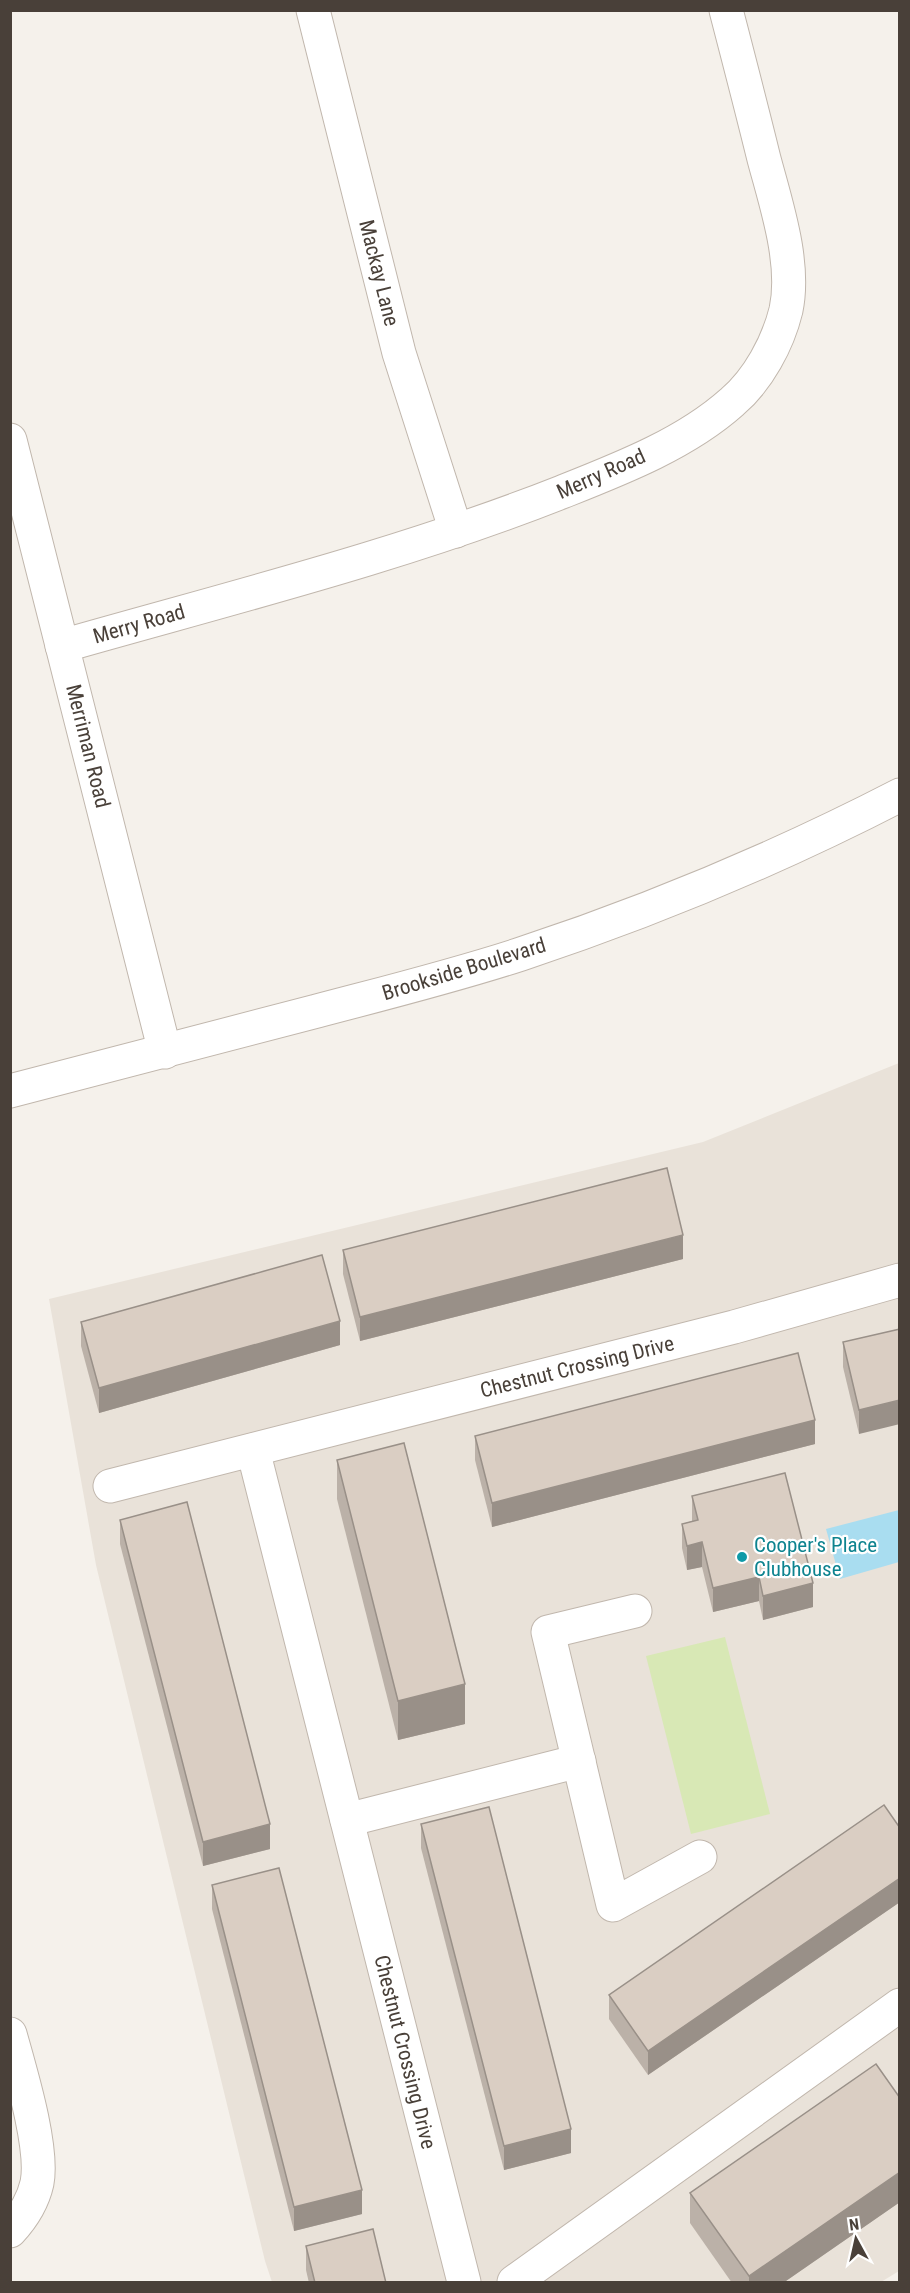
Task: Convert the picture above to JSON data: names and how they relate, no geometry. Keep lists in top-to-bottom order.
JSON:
{
  "streets": {
    "street": [
      "Mackay Lane",
      "Merry Road",
      "Merriman Road",
      "Brookside Boulevard",
      "Chestnut Crossing Drive"
    ]
  },
  "crossings": [
    ["Mackay Lane", "Merry Road"],
    ["Merry Road", "Merriman Road"],
    ["Merriman Road", "Brookside Boulevard"]
  ],
  "places": ["Cooper's Place Clubhouse"],
  "north": "top"
}
